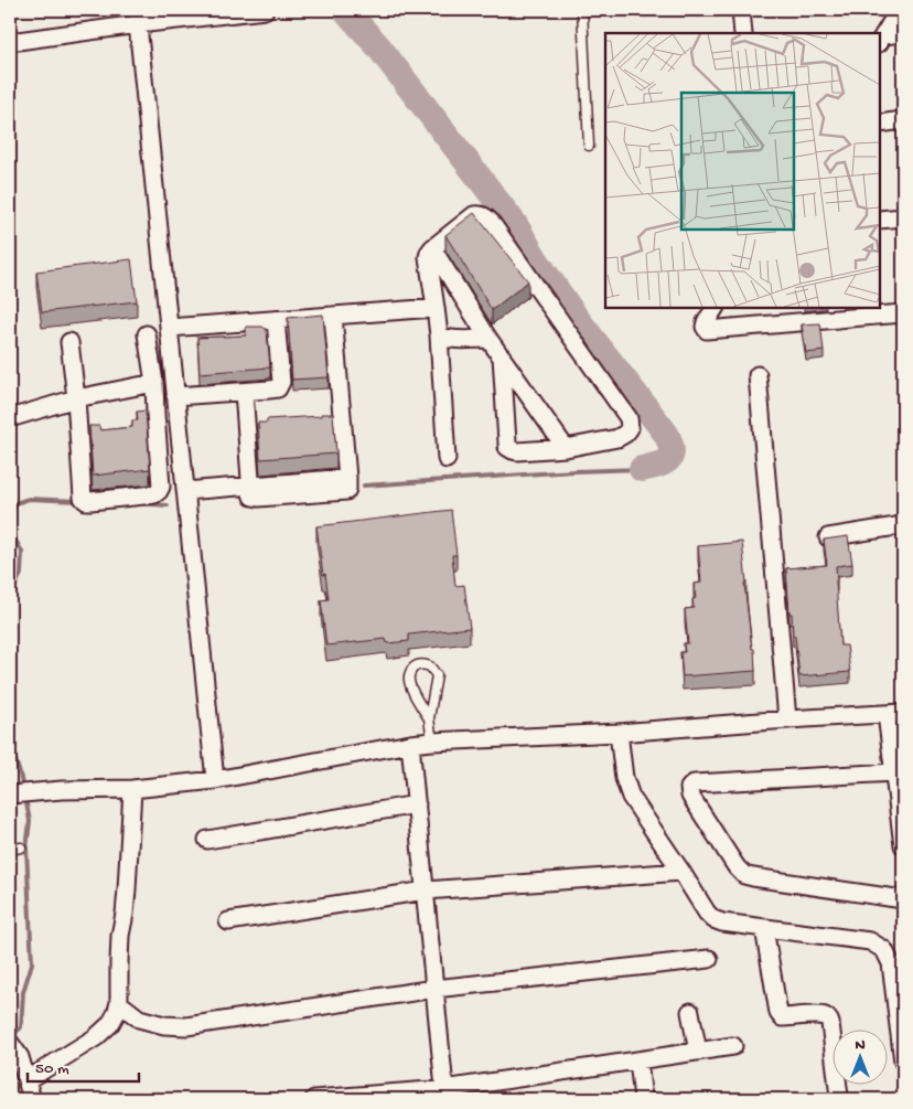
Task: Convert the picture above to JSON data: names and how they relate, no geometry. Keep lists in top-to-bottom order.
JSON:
{
  "scale_bar": "50 m",
  "north": "top"
}
